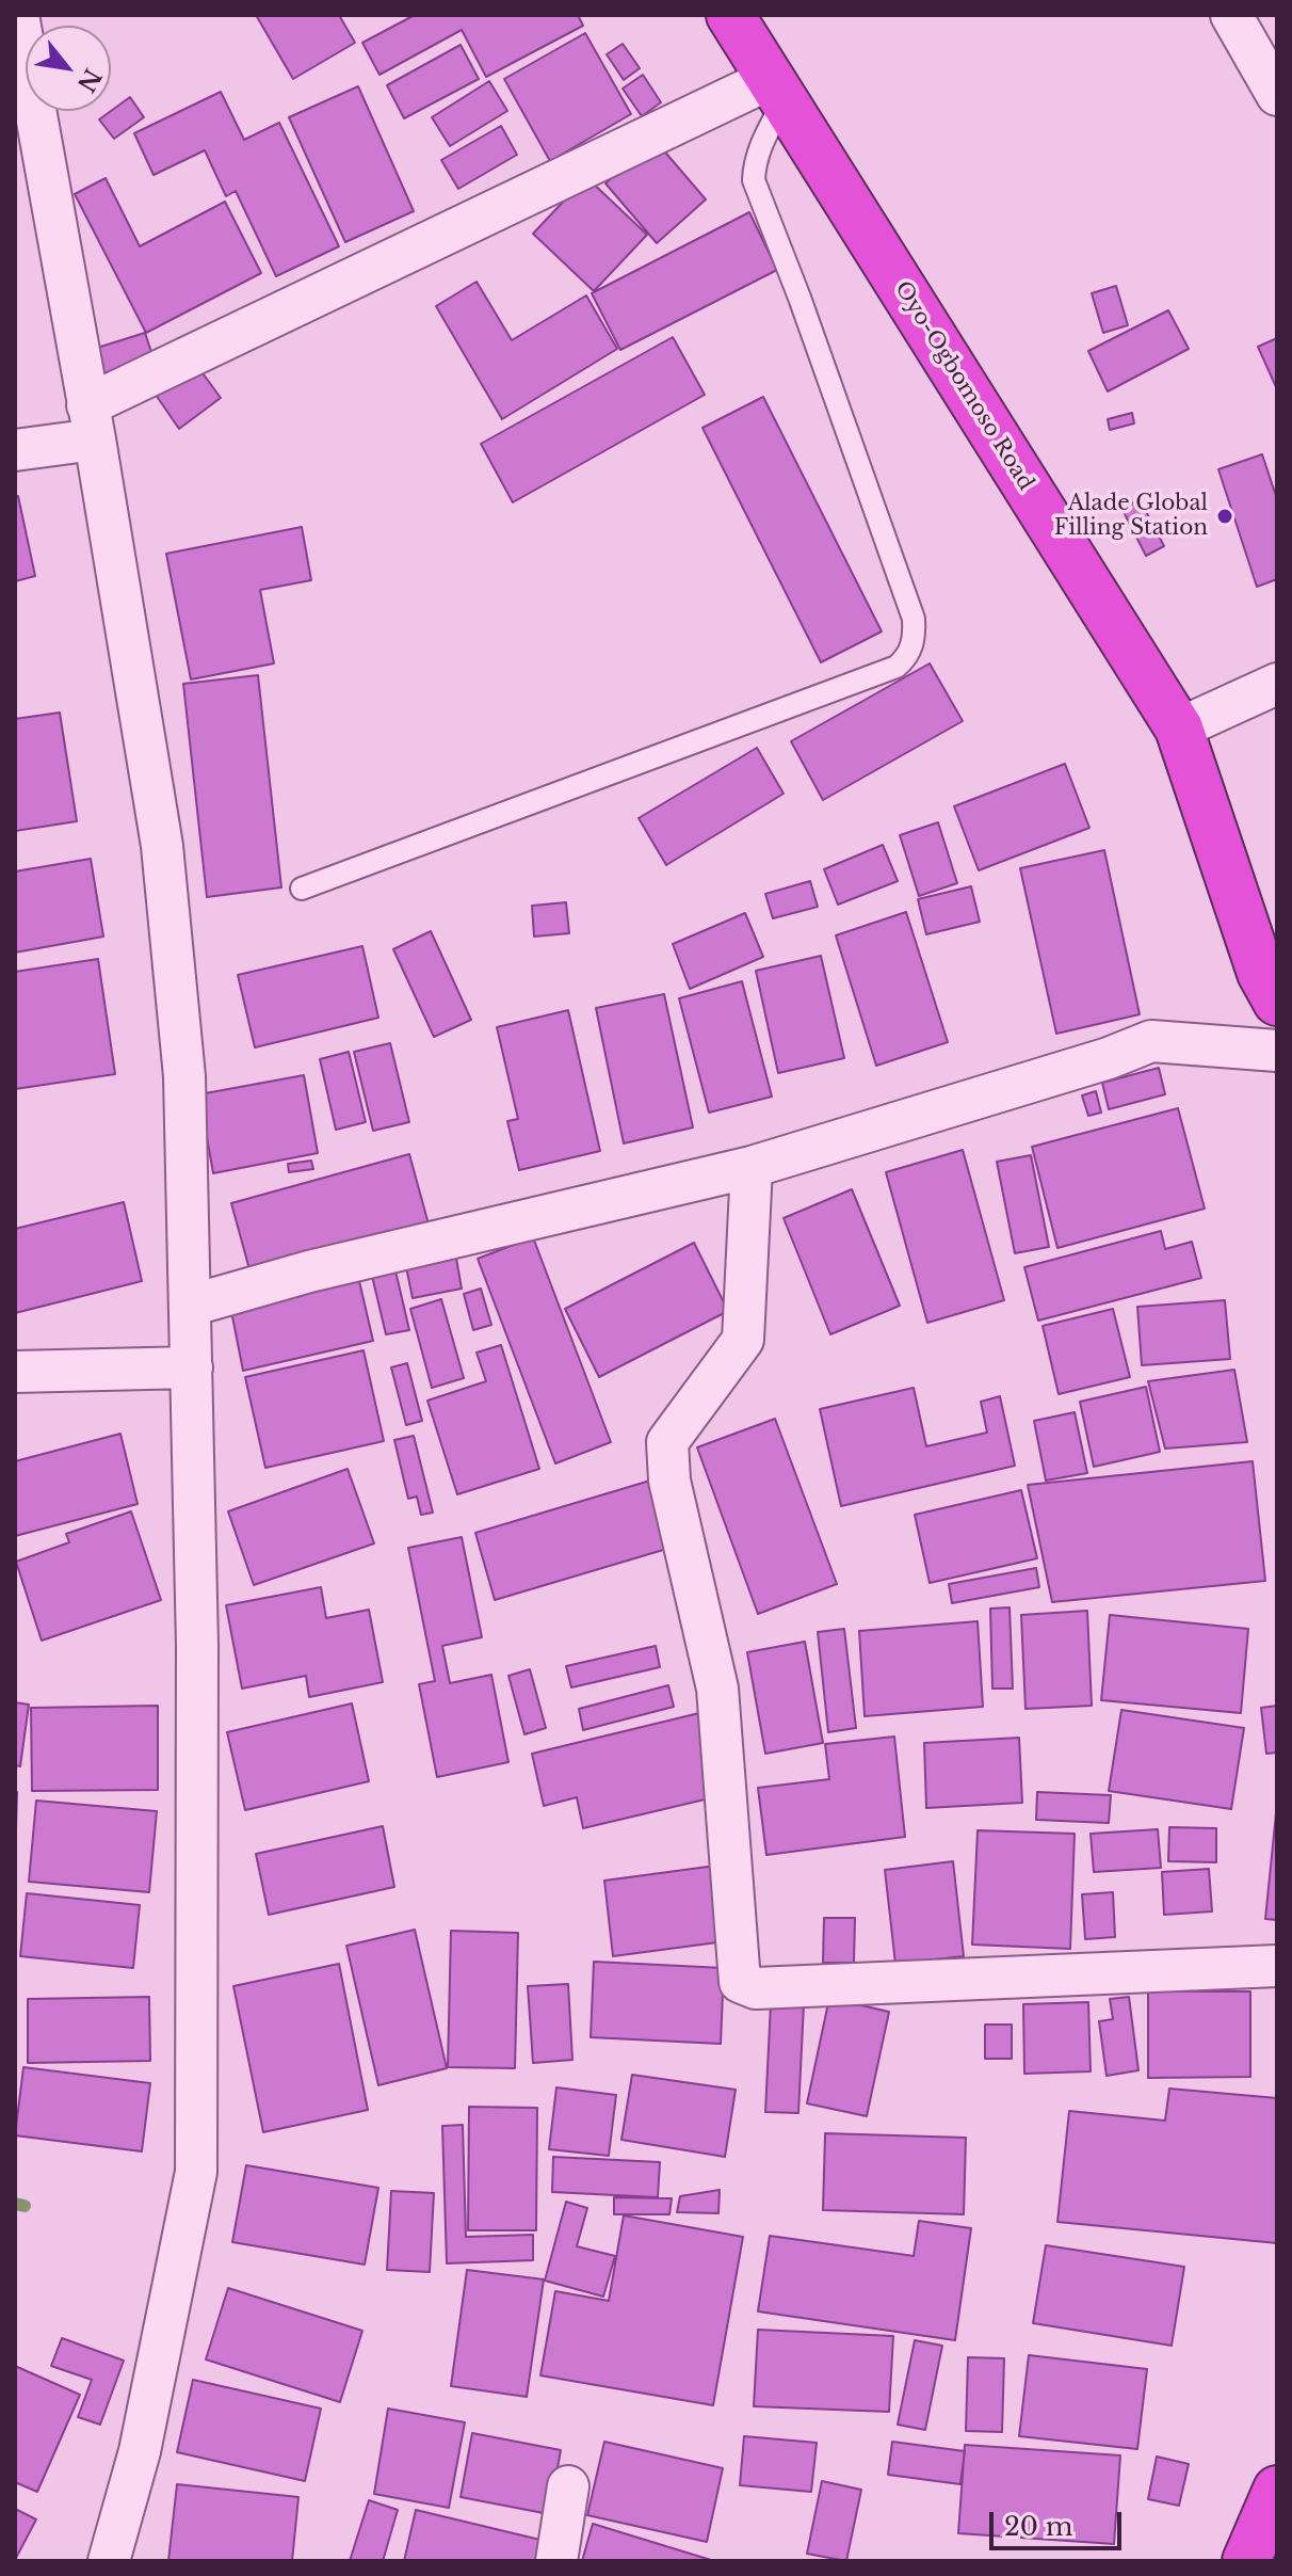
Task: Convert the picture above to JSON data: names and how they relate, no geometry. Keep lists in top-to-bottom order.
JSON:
{
  "streets": {
    "highway": ["Oyo-Ogbomoso Road"]
  },
  "places": ["Alade Global Filling Station"],
  "scale_bar": "20 m",
  "north": "bottom right"
}
